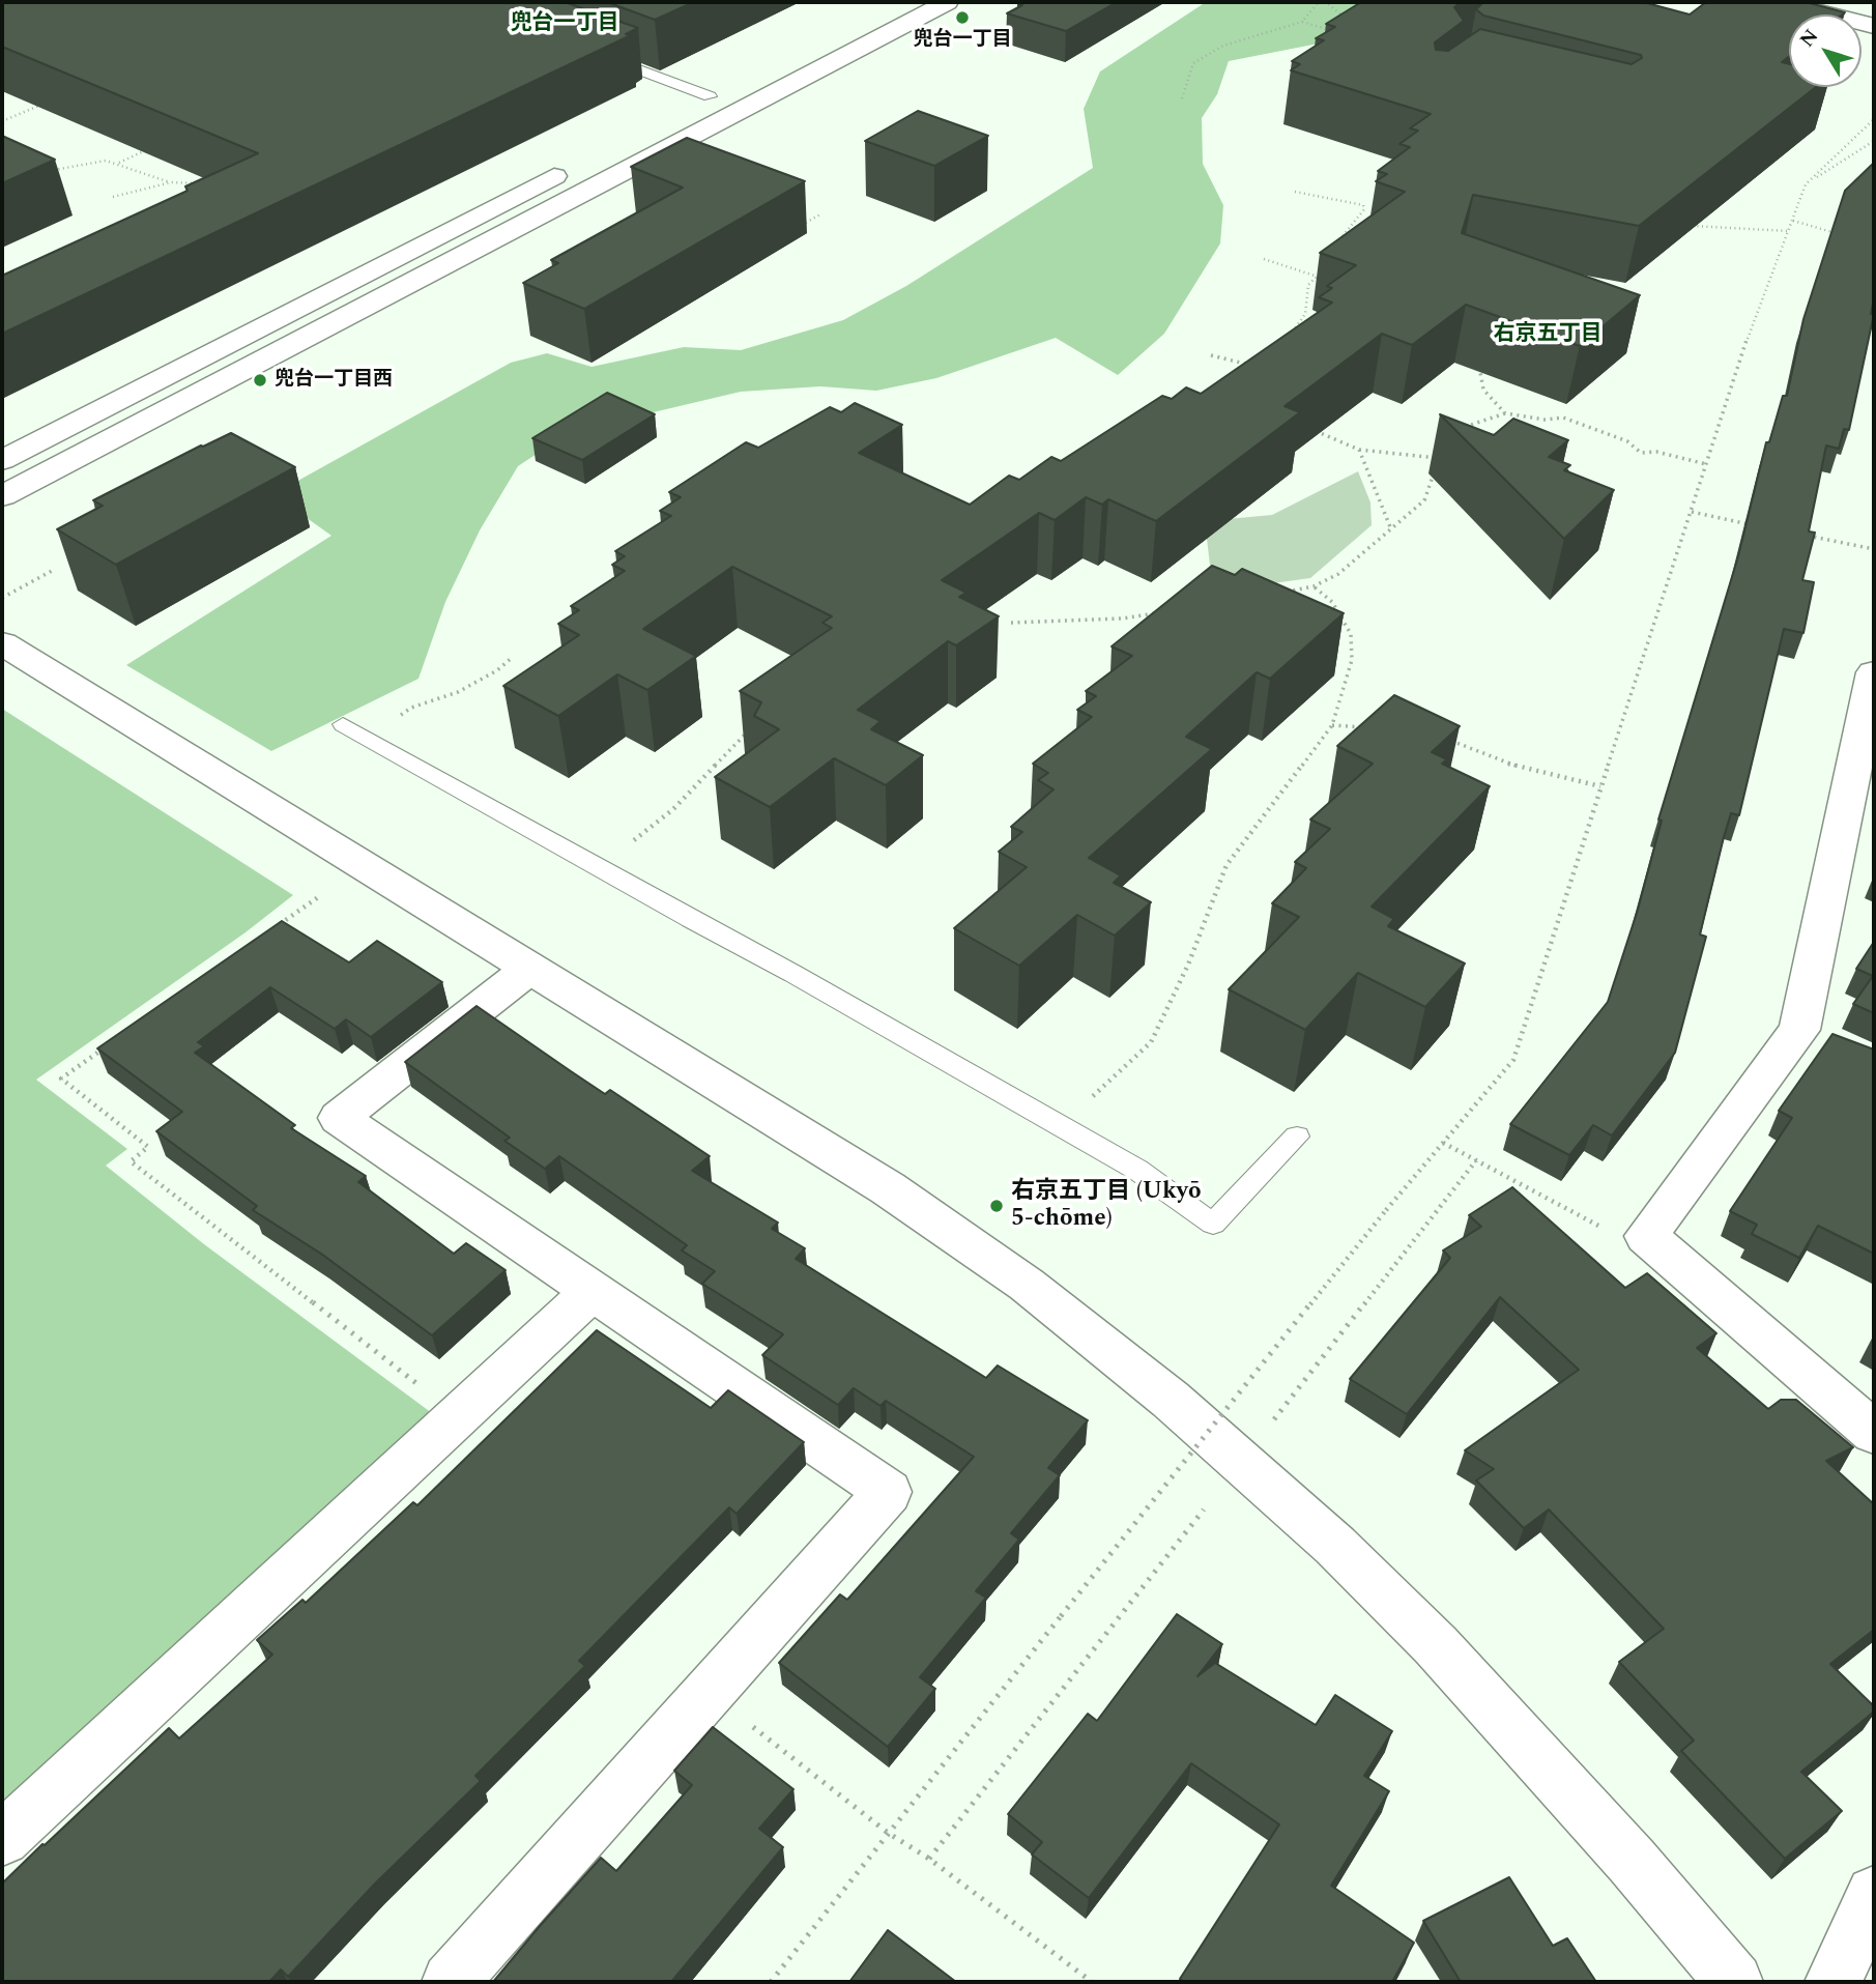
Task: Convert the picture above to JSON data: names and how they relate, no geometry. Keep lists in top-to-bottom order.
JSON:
{
  "districts": ["兜台一丁目", "右京五丁目"],
  "places": ["兜台一丁目", "兜台一丁目西", "右京五丁目 (Ukyō 5-chōme)"],
  "north": "top left"
}
